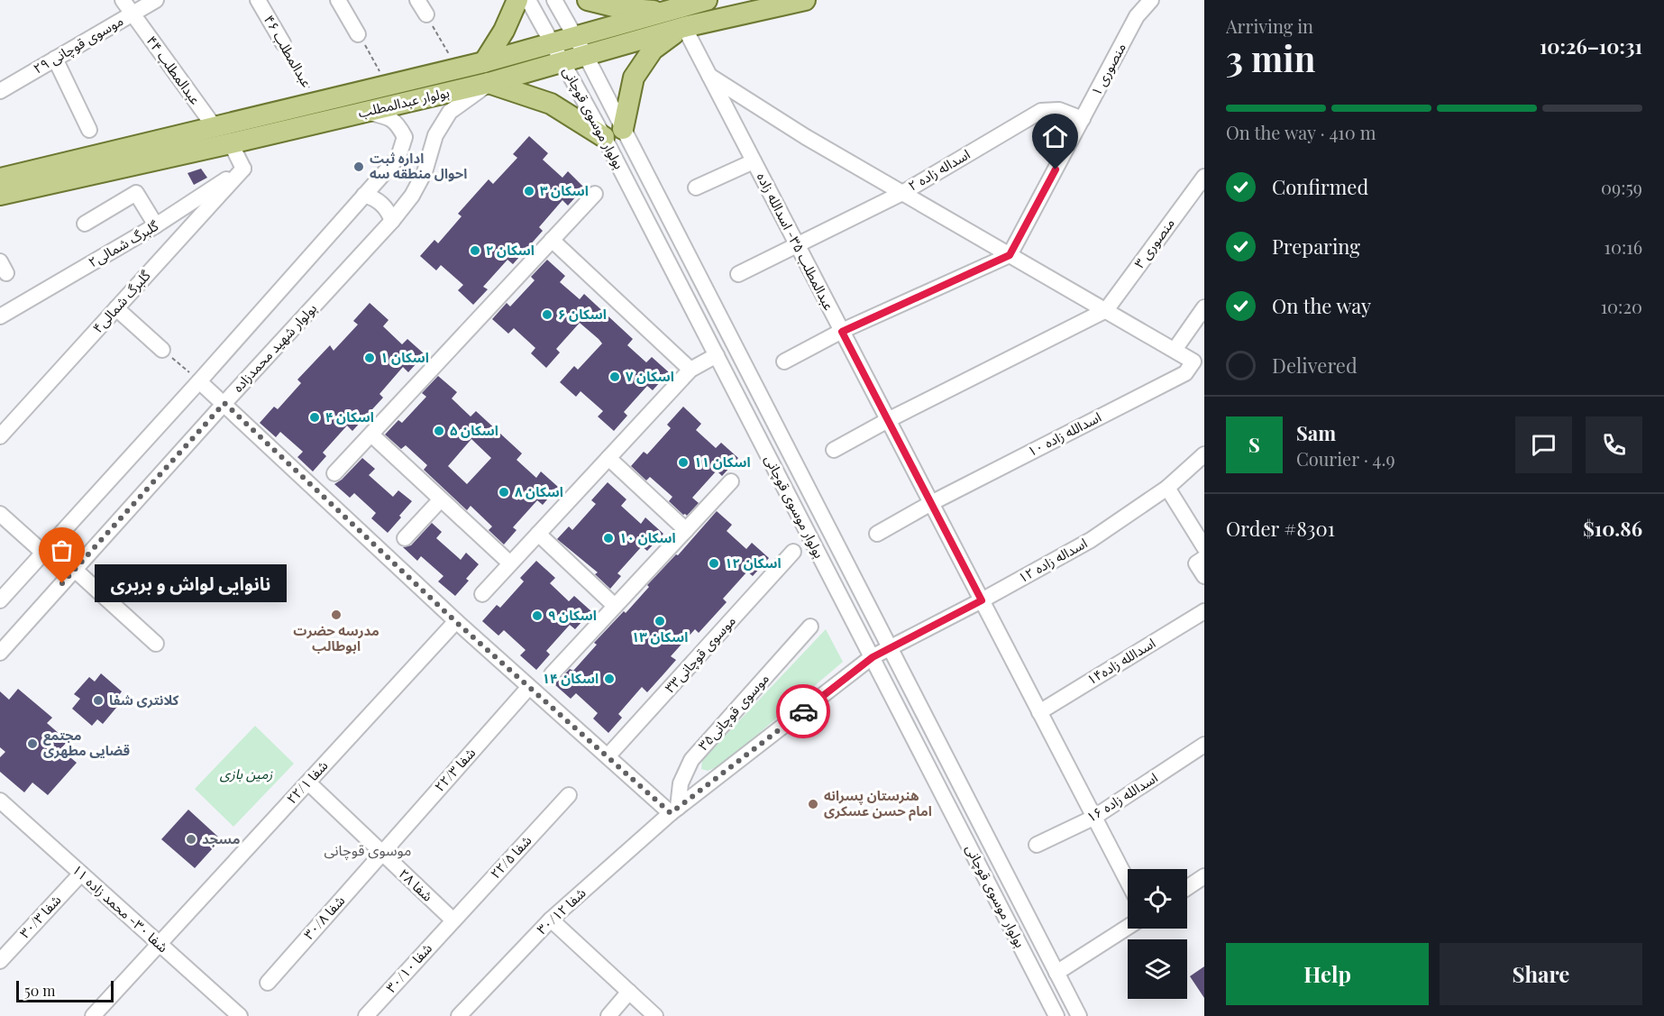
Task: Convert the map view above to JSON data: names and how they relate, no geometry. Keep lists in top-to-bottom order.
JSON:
{
  "streets": {
    "main road": ["بولوار عبدالمطلب"],
    "street": [
      "موسوی قوچانی ۲۹",
      "عبدالمطلب ۴۶",
      "منصوری ۱",
      "عبدالمطلب ۴۴",
      "بولوار موسوی قوچانی",
      "اسداله زاده ۲",
      "عبدالمطلب ۳۵- اسدالله زاده",
      "منصوری ۳",
      "گلبرگ شمالی۲",
      "گلبرگ شمالی۴",
      "بولوار شهید محمدزاده",
      "اسدالله زاده ۱۰",
      "اسداله زاده ۱۲",
      "موسوی قوچانی۳۳",
      "اسدالله زاده۱۴",
      "موسوی قوچانی۳۵",
      "شفا ۲۲/۳",
      "۲۲/۱ شفا",
      "اسدالله زاده ۱۶",
      "شفا ۲۲/۵",
      "شفا ۲۸",
      "شفا ۳۰- محمد زاده ۱۱",
      "شفا ۳۰/۱۲",
      "۳۰/۳ شفا",
      "شفا ۳۰/۸",
      "شفا ۳۰/۱۰"
    ]
  },
  "crossings": [
    ["موسوی قوچانی ۲۹", "عبدالمطلب ۴۴"],
    ["عبدالمطلب ۴۶", "بولوار عبدالمطلب"],
    ["منصوری ۱", "اسداله زاده ۲"],
    ["عبدالمطلب ۴۴", "بولوار عبدالمطلب"],
    ["بولوار عبدالمطلب", "بولوار موسوی قوچانی"],
    ["بولوار عبدالمطلب", "عبدالمطلب ۳۵- اسدالله زاده"],
    ["بولوار عبدالمطلب", "بولوار شهید محمدزاده"],
    ["بولوار موسوی قوچانی", "اسداله زاده ۱۲"],
    ["اسداله زاده ۲", "عبدالمطلب ۳۵- اسدالله زاده"],
    ["عبدالمطلب ۳۵- اسدالله زاده", "اسدالله زاده ۱۰"],
    ["عبدالمطلب ۳۵- اسدالله زاده", "اسداله زاده ۱۲"],
    ["عبدالمطلب ۳۵- اسدالله زاده", "اسدالله زاده۱۴"],
    ["عبدالمطلب ۳۵- اسدالله زاده", "اسدالله زاده ۱۶"],
    ["گلبرگ شمالی۲", "گلبرگ شمالی۴"],
    ["موسوی قوچانی۳۵", "شفا ۳۰/۱۲"],
    ["شفا ۲۲/۳", "شفا ۲۸"],
    ["شفا ۲۲/۳", "شفا ۳۰/۸"],
    ["۲۲/۱ شفا", "شفا ۲۸"],
    ["۲۲/۱ شفا", "شفا ۳۰- محمد زاده ۱۱"],
    ["شفا ۲۲/۵", "شفا ۲۸"],
    ["شفا ۲۲/۵", "شفا ۳۰/۱۰"],
    ["شفا ۲۸", "شفا ۳۰/۸"],
    ["شفا ۲۸", "شفا ۳۰/۱۰"],
    ["شفا ۳۰- محمد زاده ۱۱", "۳۰/۳ شفا"]
  ],
  "districts": ["موسوی قوچانی"],
  "parks": ["زمین بازی"],
  "places": [
    "اداره ثبت احوال منطقه سه",
    "اسکان ۳",
    "اسکان ۲",
    "اسکان ۶",
    "اسکان ۱",
    "اسکان ۷",
    "اسکان ۴",
    "اسکان ۵",
    "اسکان ۱۱",
    "اسکان ۸",
    "اسکان ۱۰",
    "اسکان ۱۲",
    "نانوایی لواش و بربری",
    "مدرسه حضرت ابوطالب",
    "اسکان ۹",
    "اسکان ۱۳",
    "اسکان ۱۴",
    "کلانتری شفا",
    "مجتمع قضایی مطهری",
    "هنرستان پسرانه امام حسن عسکری",
    "مسجد"
  ],
  "scale_bar": "50 m",
  "page": {
    "heading": ["3 min", "Arriving in", "10:26–10:31"],
    "panel": [
      "Sam",
      "Courier · 4.9",
      "Order #8301",
      "$10.86"
    ],
    "bar": "On the way · 410 m",
    "list": [
      ["Confirmed", "09:59"],
      ["Preparing", "10:16"],
      ["On the way", "10:20"],
      "Delivered"
    ],
    "round": "S",
    "bubble": "نانوایی لواش و بربری",
    "buttons": ["Help", "Share"],
    "scale": "50 m"
  }
}
